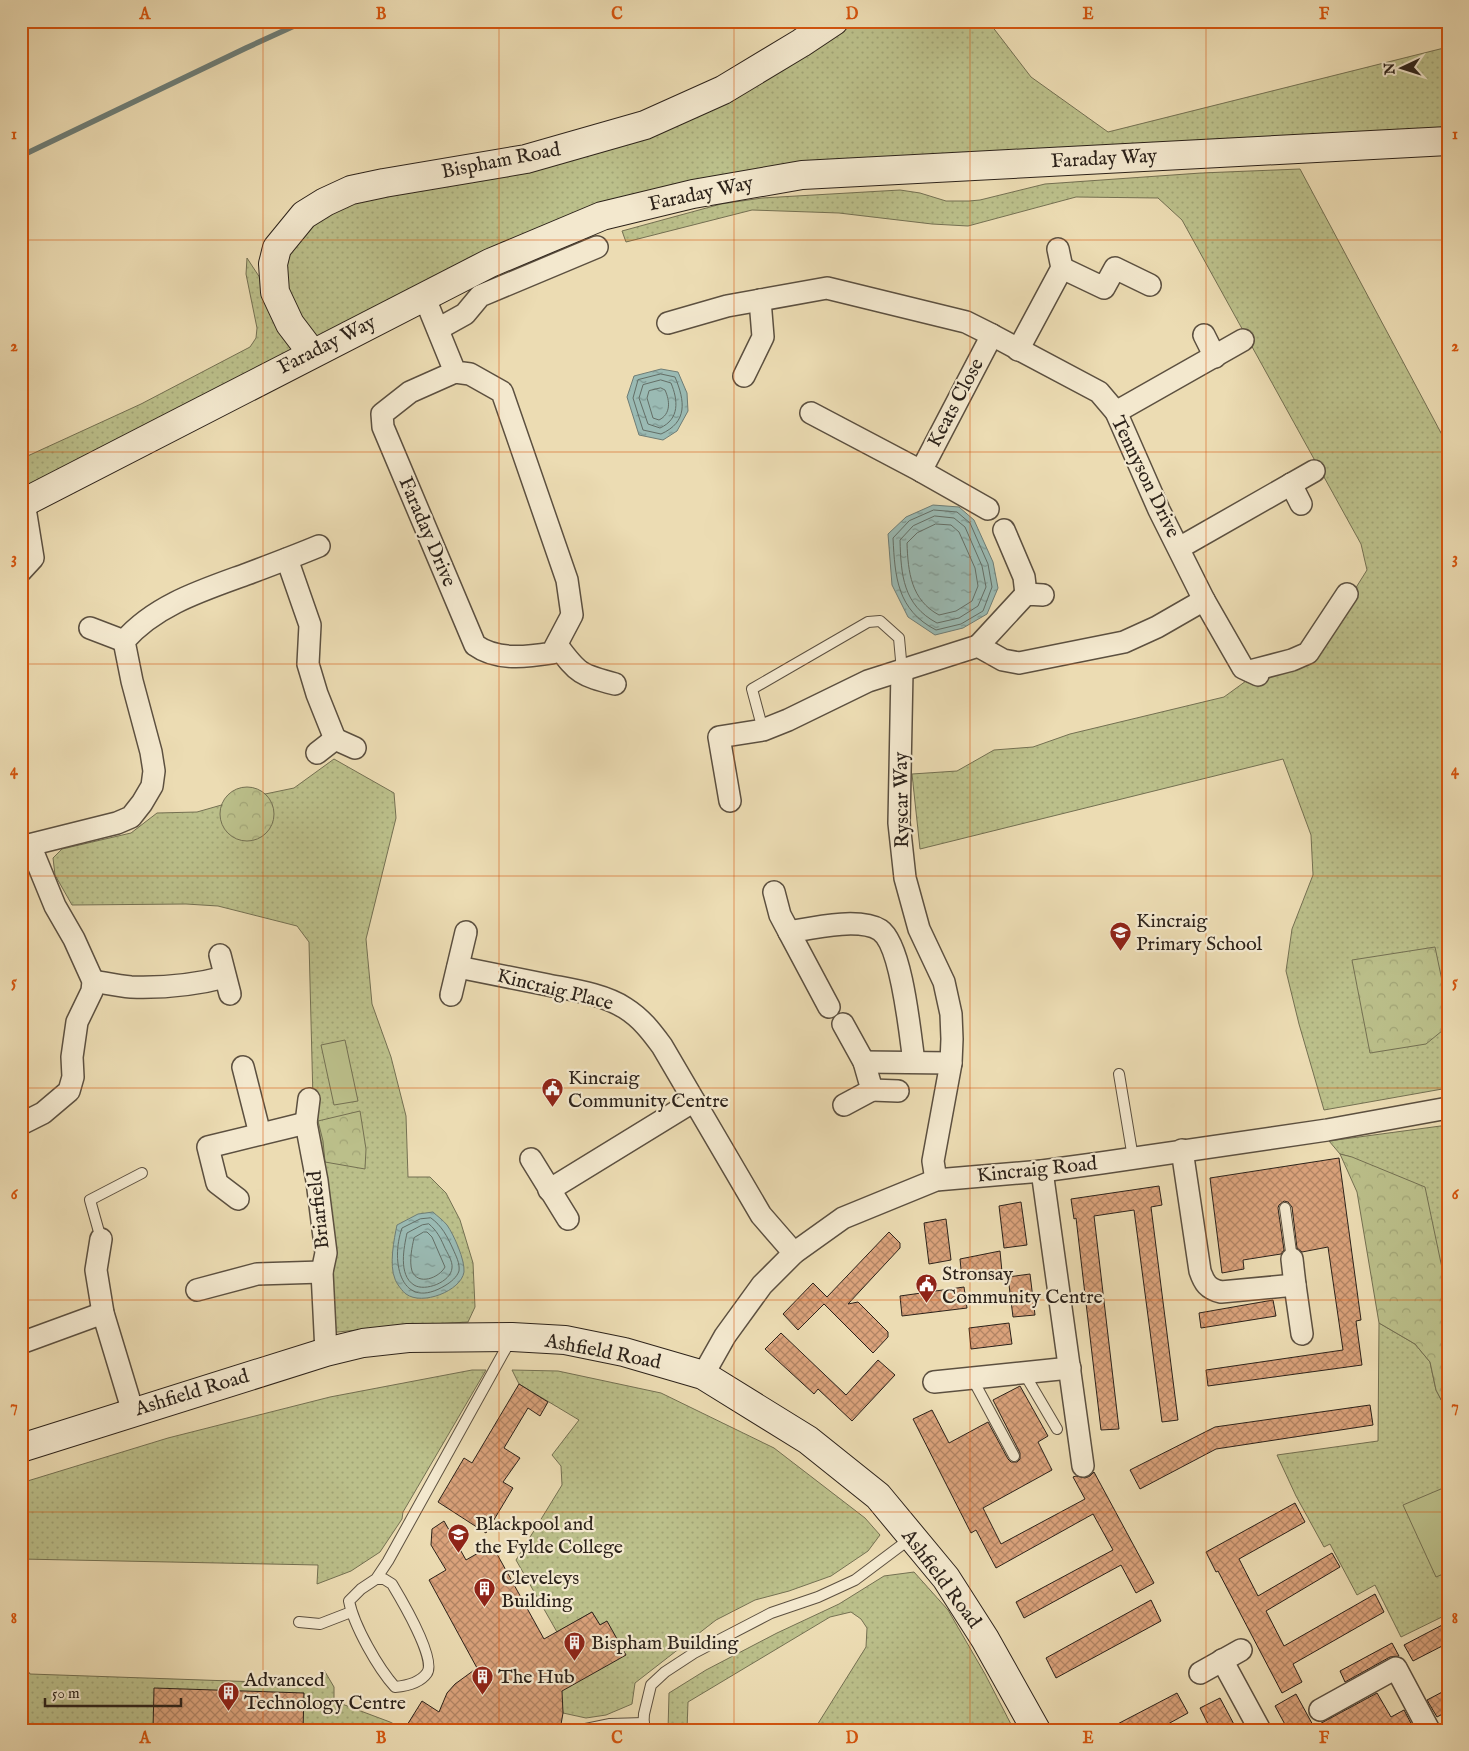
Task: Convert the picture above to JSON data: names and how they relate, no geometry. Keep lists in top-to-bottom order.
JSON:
{
  "streets": {
    "street": [
      "Faraday Way",
      "Bispham Road",
      "Keats Close",
      "Tennyson Drive",
      "Faraday Drive",
      "Ryscar Way",
      "Kincraig Place",
      "Kincraig Road",
      "Briarfield",
      "Ashfield Road"
    ]
  },
  "crossings": [
    ["Faraday Way", "Bispham Road"],
    ["Keats Close", "Tennyson Drive"],
    ["Ryscar Way", "Kincraig Road"],
    ["Kincraig Place", "Kincraig Road"],
    ["Kincraig Road", "Ashfield Road"],
    ["Briarfield", "Ashfield Road"]
  ],
  "places": {
    "school or university": ["Kincraig Primary School", "Blackpool and the Fylde College"],
    "public building": ["Kincraig Community Centre", "Stronsay Community Centre"],
    "building": [
      "Cleveleys Building",
      "Bispham Building",
      "The Hub",
      "Advanced Technology Centre"
    ]
  },
  "scale_bar": "50 m",
  "north": "left",
  "grid": {
    "columns": [
      "A",
      "B",
      "C",
      "D",
      "E",
      "F"
    ],
    "rows": [
      "1",
      "2",
      "3",
      "4",
      "5",
      "6",
      "7",
      "8"
    ]
  }
}
